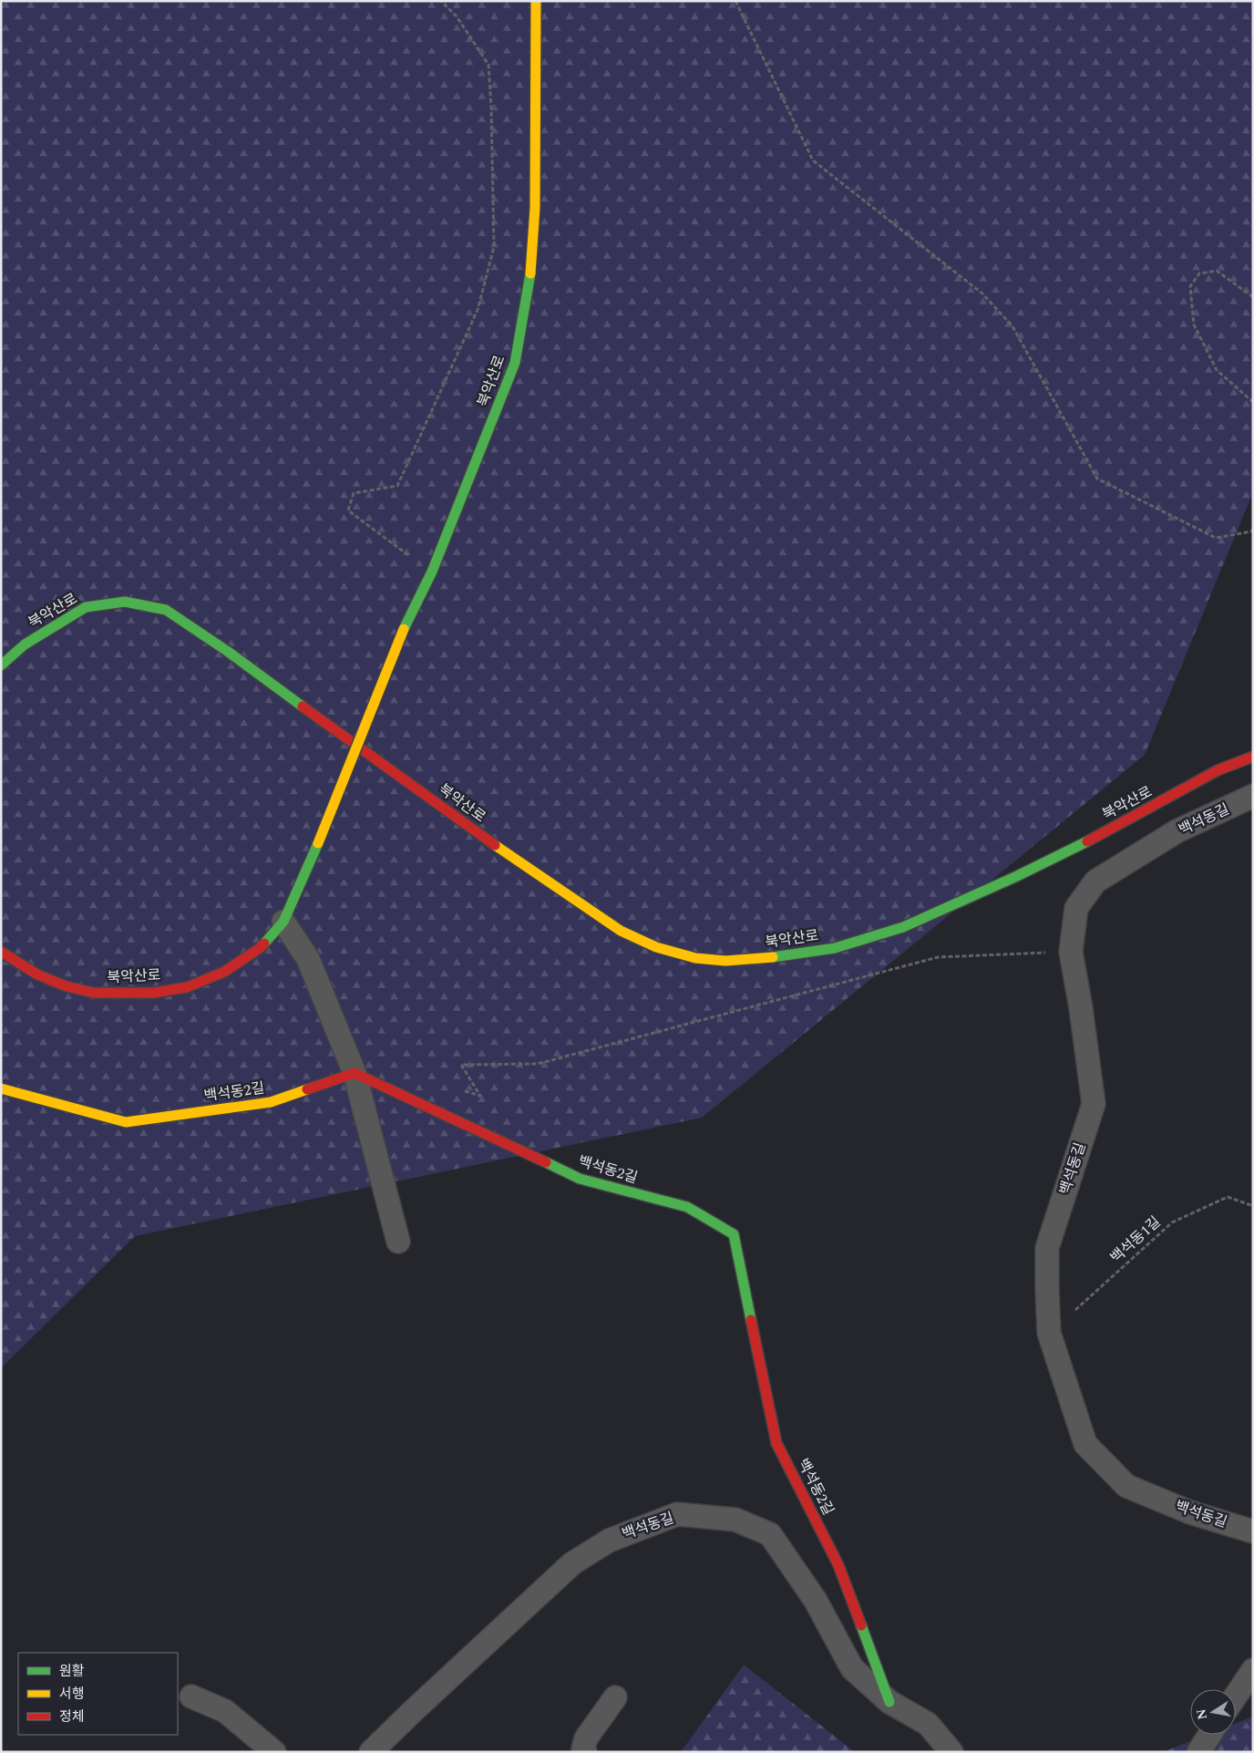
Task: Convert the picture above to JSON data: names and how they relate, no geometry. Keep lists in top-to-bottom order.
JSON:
{
  "streets": {
    "street": ["북악산로", "백석동길", "백석동2길"],
    "path": ["백석동1길"]
  },
  "crossings": [
    ["백석동길", "백석동2길"],
    ["백석동길", "백석동1길"]
  ],
  "legend": ["원활", "서행", "정체"],
  "north": "left"
}
